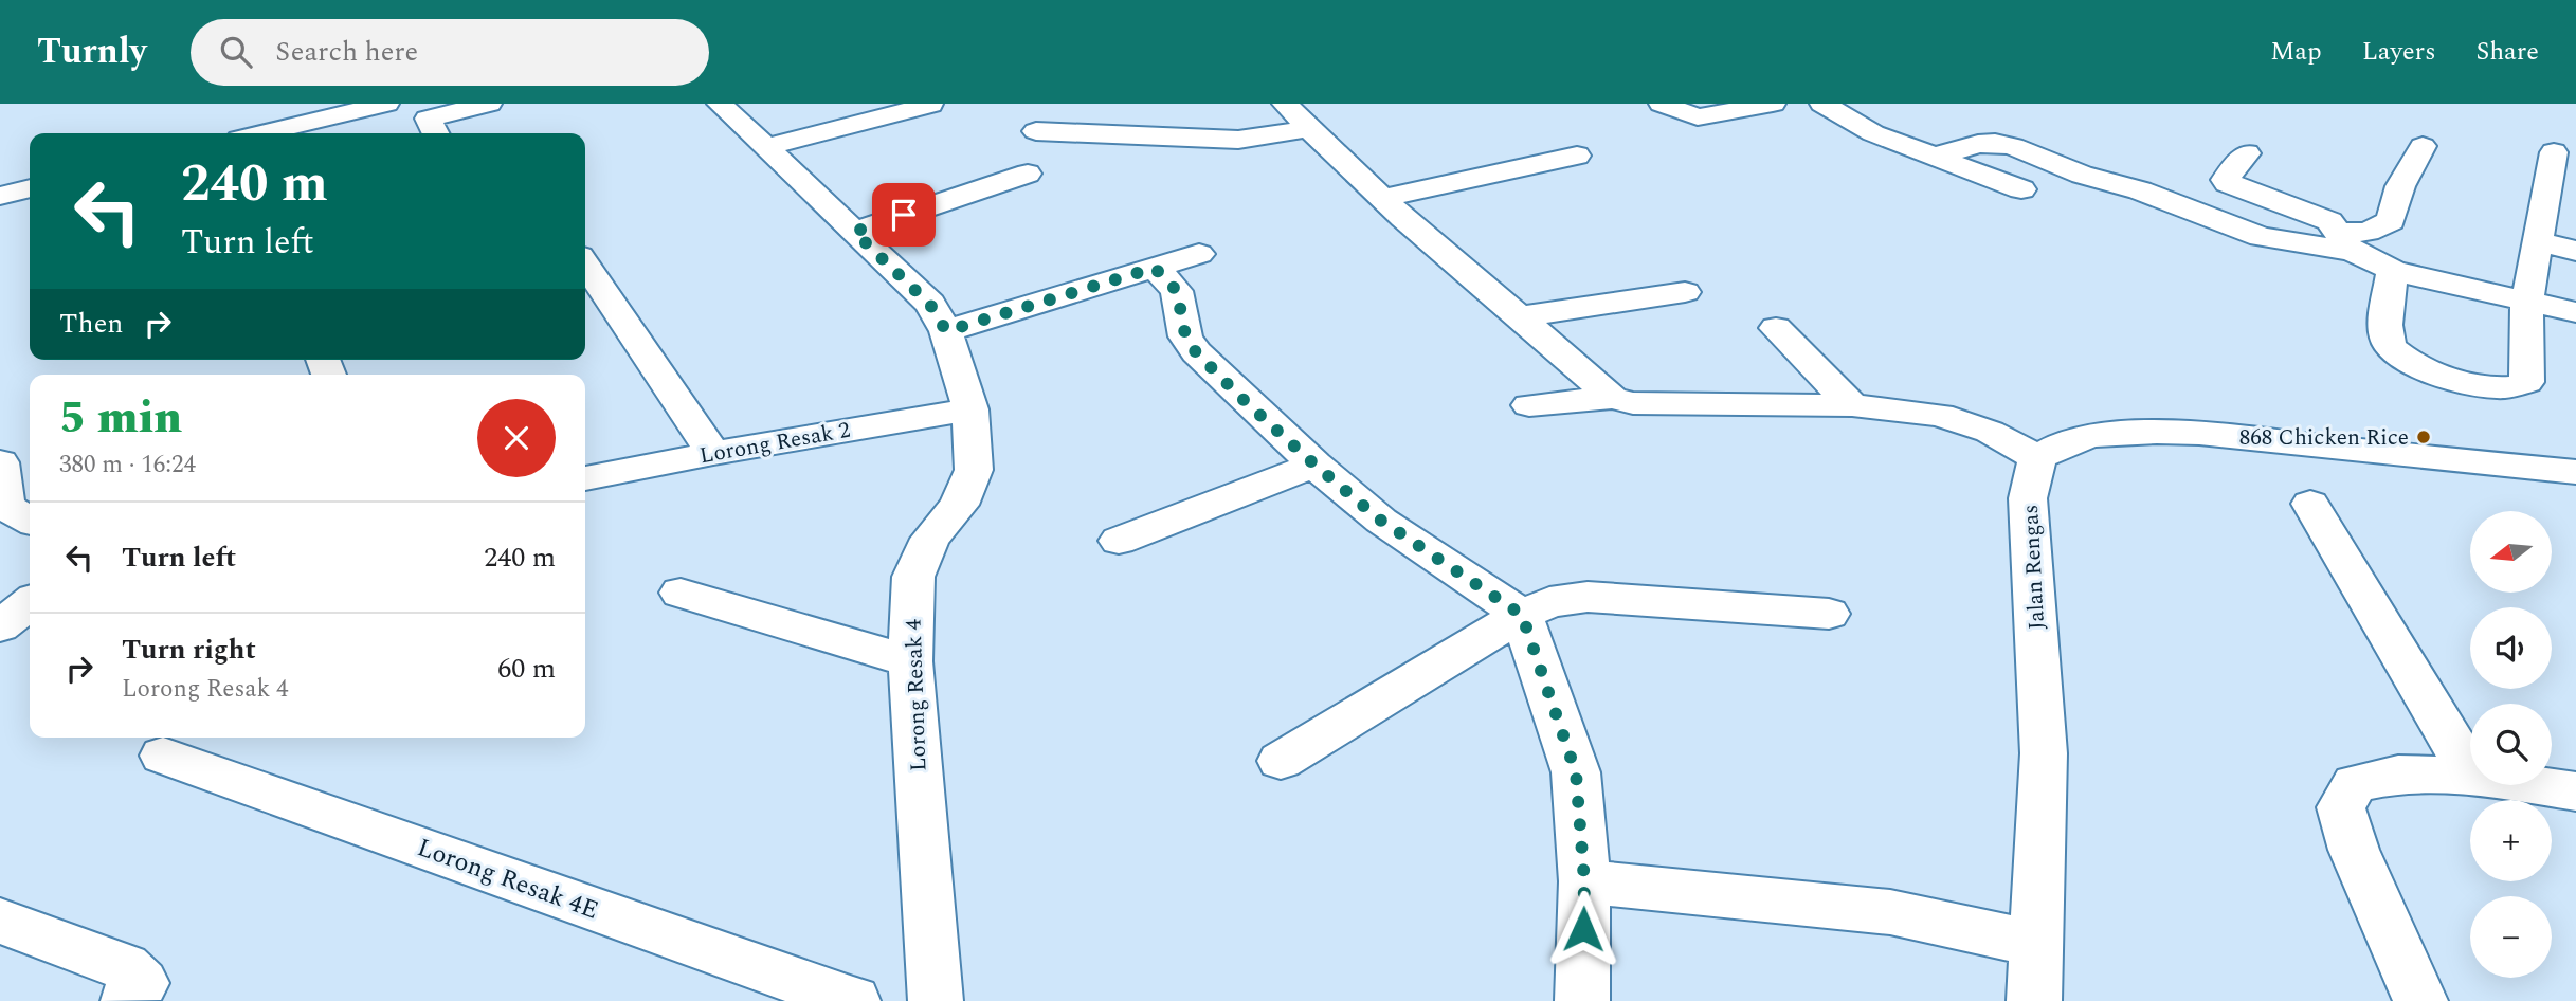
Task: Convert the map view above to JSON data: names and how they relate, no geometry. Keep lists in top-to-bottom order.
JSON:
{
  "streets": {
    "street": [
      "Lorong Resak 2",
      "Jalan Rengas",
      "Lorong Resak 4",
      "Lorong Resak 4E"
    ]
  },
  "crossings": [
    ["Lorong Resak 2", "Lorong Resak 4"]
  ],
  "places": ["868 Chicken Rice"],
  "north": "left",
  "page": {
    "header": "Turnly",
    "search": "Search here",
    "nav": ["Map", "Layers", "Share"],
    "turn": ["240 m", "Turn left"],
    "then": "Then",
    "heading": ["5 min", "380 m · 16:24"],
    "list": [
      {
        "name": "Turn left",
        "value": "240 m"
      },
      {
        "name": "Turn right",
        "note": "Lorong Resak 4",
        "value": "60 m"
      }
    ],
    "map_buttons": ["+", "−"]
  }
}
